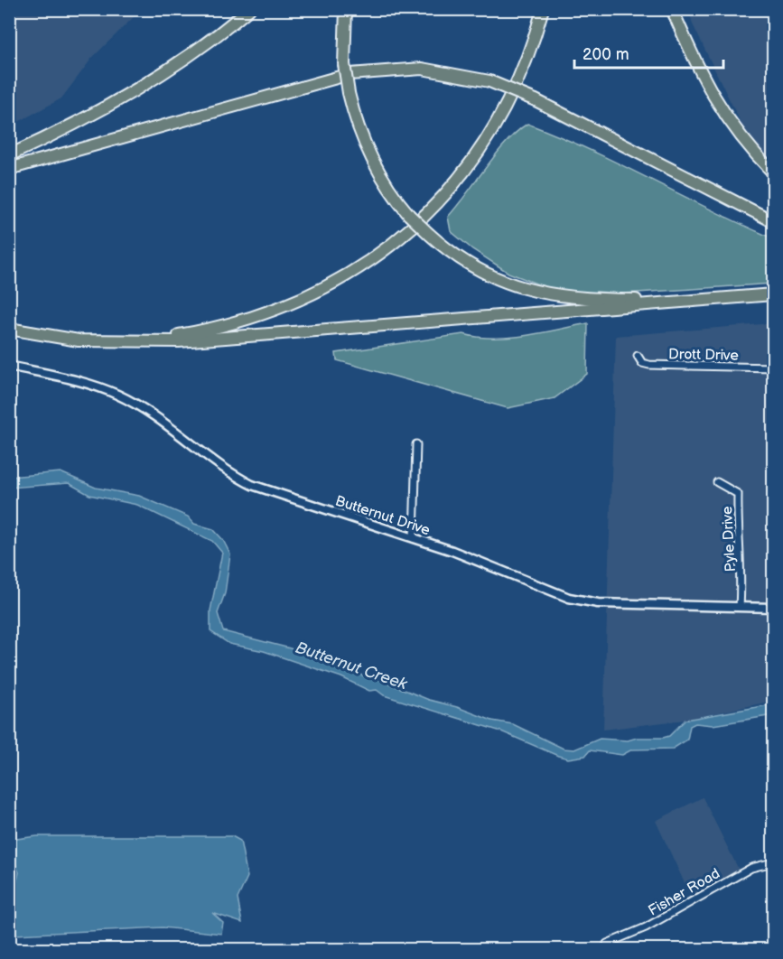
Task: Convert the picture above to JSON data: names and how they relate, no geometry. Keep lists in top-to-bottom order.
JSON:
{
  "streets": {
    "street": [
      "Drott Drive",
      "Butternut Drive",
      "Pyle Drive",
      "Fisher Road"
    ]
  },
  "crossings": [
    ["Butternut Drive", "Pyle Drive"]
  ],
  "water": ["Butternut Creek"],
  "scale_bar": "200 m"
}
